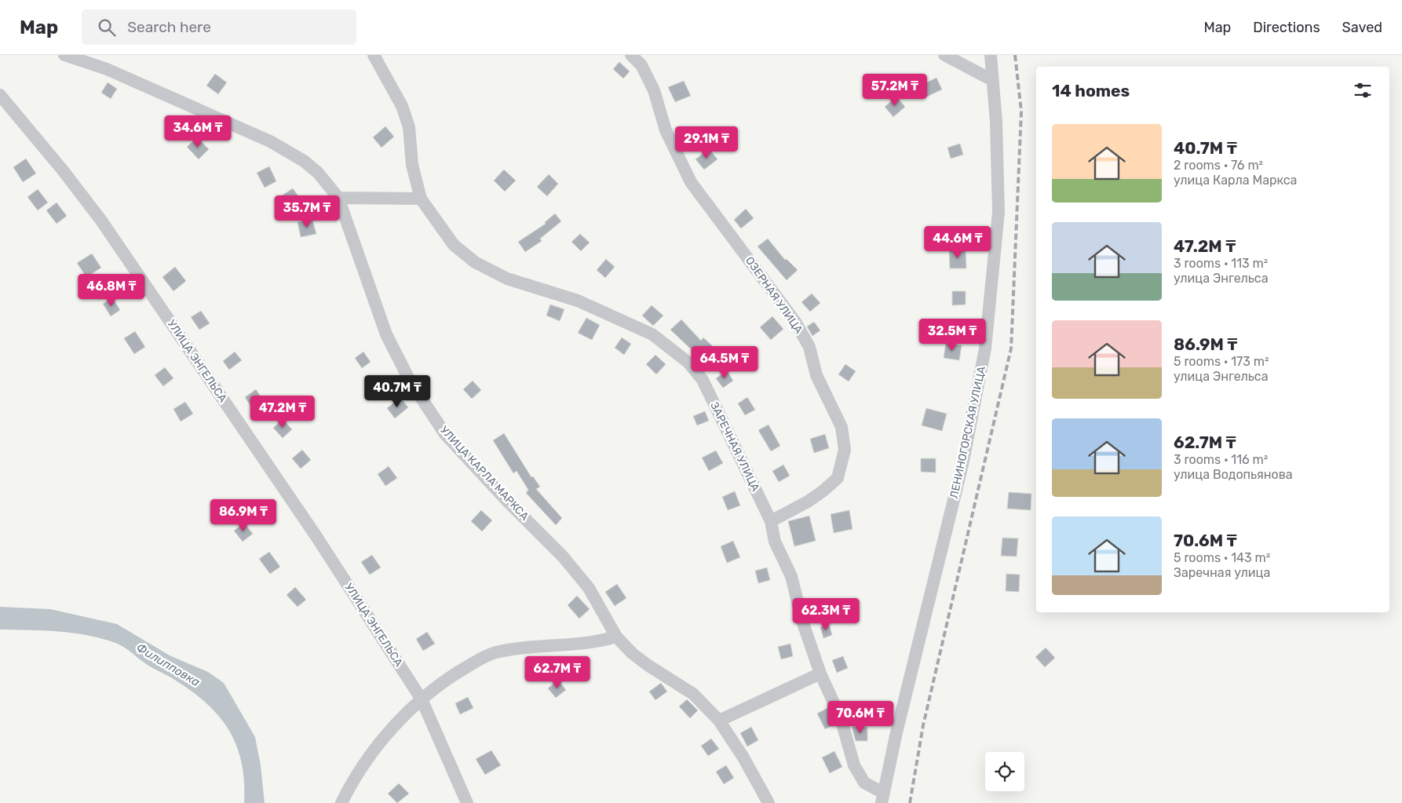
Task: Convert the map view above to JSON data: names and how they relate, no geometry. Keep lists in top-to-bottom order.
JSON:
{
  "streets": {
    "street": [
      "ОЗЕРНАЯ УЛИЦА",
      "УЛИЦА ЭНГЕЛЬСА",
      "ЛЕНИНОГОРСКАЯ УЛИЦА",
      "ЗАРЕЧНАЯ УЛИЦА",
      "УЛИЦА КАРЛА МАРКСА"
    ]
  },
  "crossings": [
    ["ОЗЕРНАЯ УЛИЦА", "ЗАРЕЧНАЯ УЛИЦА"],
    ["ЛЕНИНОГОРСКАЯ УЛИЦА", "ЗАРЕЧНАЯ УЛИЦА"]
  ],
  "water": ["Филипповка"],
  "page": {
    "header": "Map",
    "search": "Search here",
    "nav": ["Map", "Directions", "Saved"],
    "heading": "14 homes",
    "price": [
      "57.2M ₸",
      "34.6M ₸",
      "29.1M ₸",
      "35.7M ₸",
      "44.6M ₸",
      "46.8M ₸",
      "32.5M ₸",
      "64.5M ₸",
      "40.7M ₸",
      "47.2M ₸",
      "86.9M ₸",
      "62.3M ₸",
      "62.7M ₸",
      "70.6M ₸"
    ],
    "list": [
      {
        "name": "40.7M ₸",
        "note": "2 rooms · 76 m² · улица Карла Маркса"
      },
      {
        "name": "47.2M ₸",
        "note": "3 rooms · 113 m² · улица Энгельса"
      },
      {
        "name": "86.9M ₸",
        "note": "5 rooms · 173 m² · улица Энгельса"
      },
      {
        "name": "62.7M ₸",
        "note": "3 rooms · 116 m² · улица Водопьянова"
      },
      {
        "name": "70.6M ₸",
        "note": "5 rooms · 143 m² · Заречная улица"
      }
    ]
  }
}
